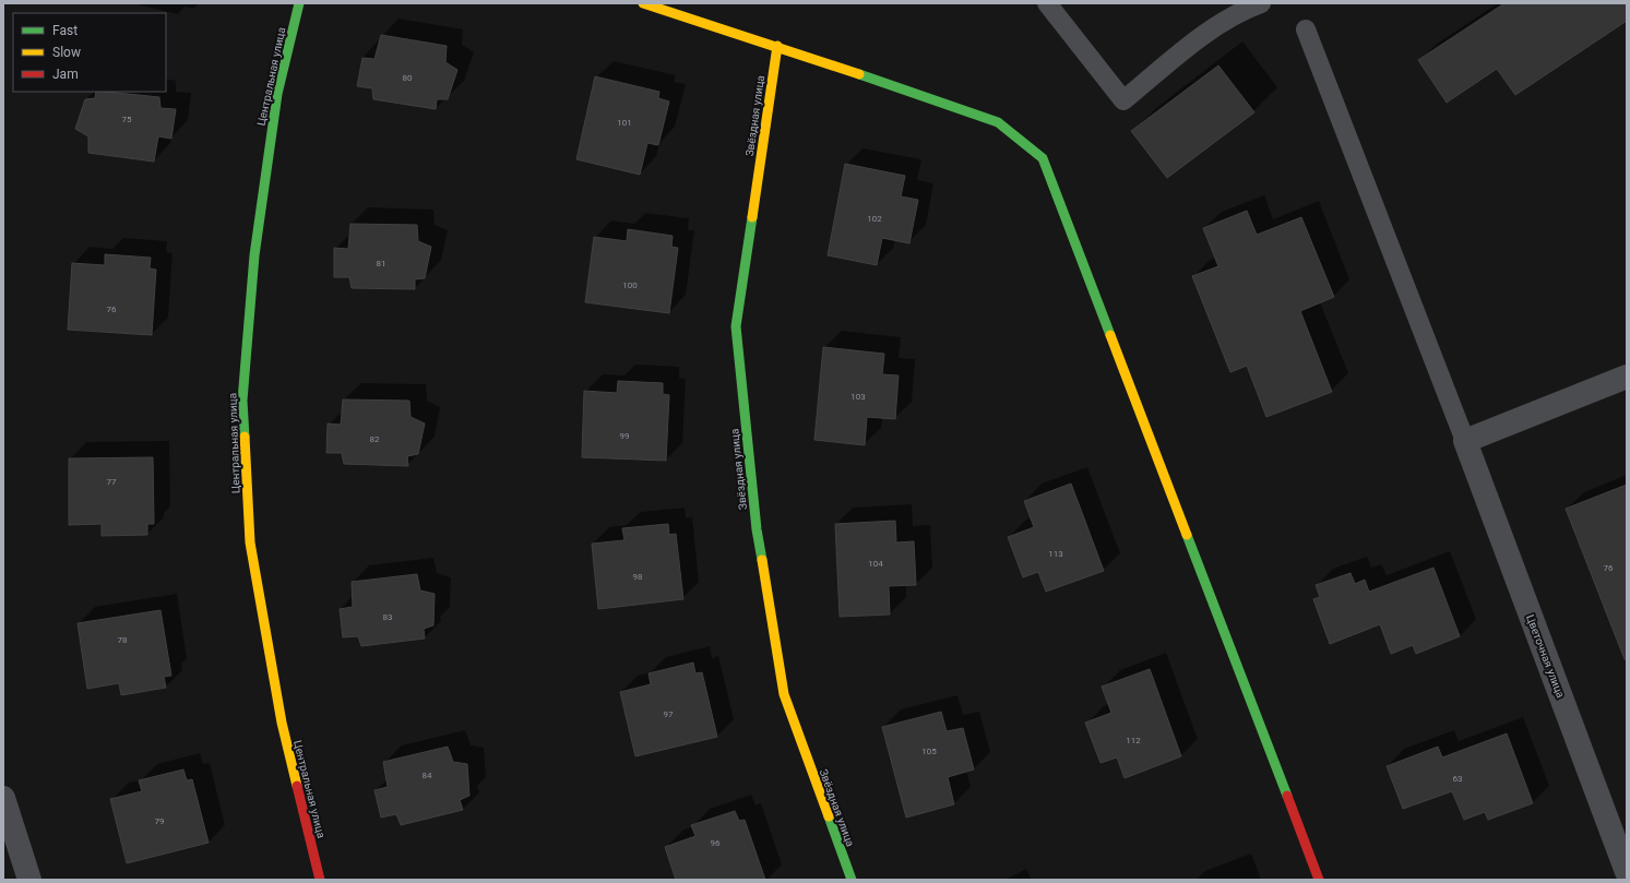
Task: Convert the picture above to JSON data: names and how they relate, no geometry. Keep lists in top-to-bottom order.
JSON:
{
  "streets": {
    "street": ["Центральная улица", "Звёздная улица", "Цветочная улица"]
  },
  "house_numbers": [
    "80",
    "75",
    "101",
    "102",
    "81",
    "100",
    "76",
    "103",
    "99",
    "82",
    "77",
    "113",
    "104",
    "76",
    "98",
    "83",
    "78",
    "97",
    "112",
    "105",
    "84",
    "63",
    "79",
    "96"
  ],
  "legend": ["Fast", "Slow", "Jam"]
}
